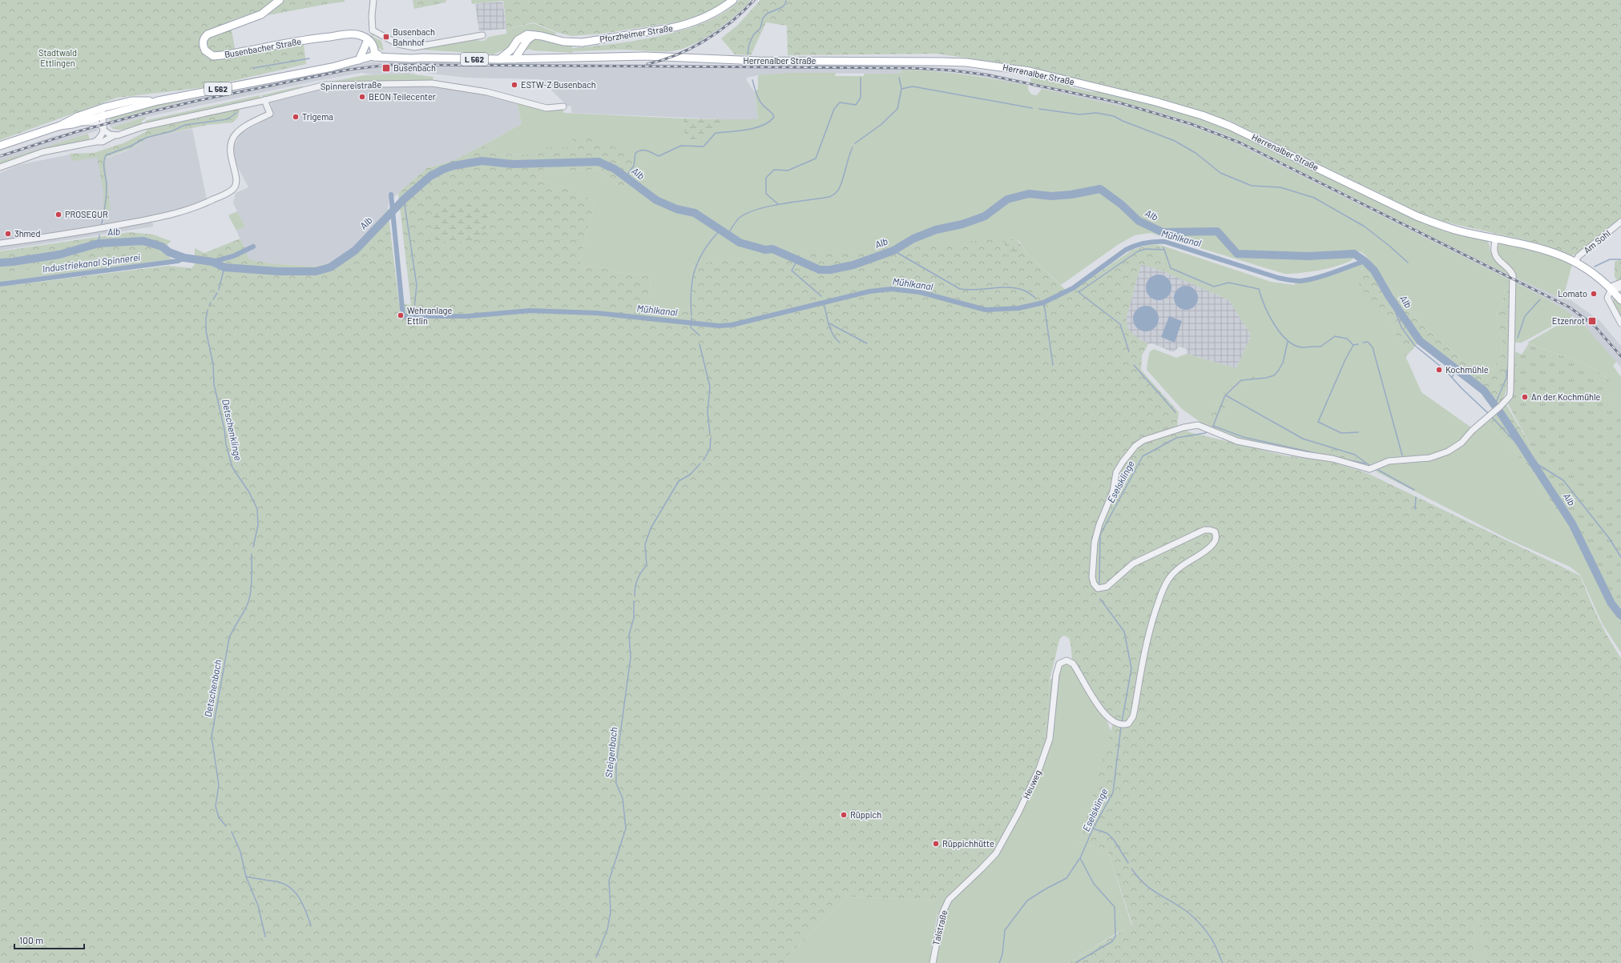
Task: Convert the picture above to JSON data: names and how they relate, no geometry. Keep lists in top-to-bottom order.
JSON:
{
  "streets": {
    "main road": [
      "Pforzheimer Straße",
      "Busenbacher Straße",
      "L 562",
      "Herrenalber Straße"
    ],
    "street": [
      "Spinnereistraße",
      "Am Sohl",
      "Heuweg",
      "Talstraße"
    ]
  },
  "crossings": [
    ["L 562", "Herrenalber Straße"],
    ["Herrenalber Straße", "Am Sohl"],
    ["Herrenalber Straße", "Heuweg"],
    ["Heuweg", "Talstraße"]
  ],
  "water": [
    "Alb",
    "Mühlkanal",
    "Industriekanal Spinnerei",
    "Detschenklinge",
    "Eselsklinge",
    "Detschenbach",
    "Steigenbach"
  ],
  "parks": ["Stadtwald Ettlingen"],
  "places": {
    "transit": ["Busenbach Bahnhof", "Busenbach", "Etzenrot"],
    "other": [
      "ESTW-Z Busenbach",
      "BEON Teilecenter",
      "Trigema",
      "PROSEGUR",
      "3hmed",
      "Lomato",
      "Wehranlage Ettlin",
      "Kochmühle",
      "An der Kochmühle",
      "Rüppich",
      "Rüppichhütte"
    ]
  },
  "scale_bar": "100 m"
}
